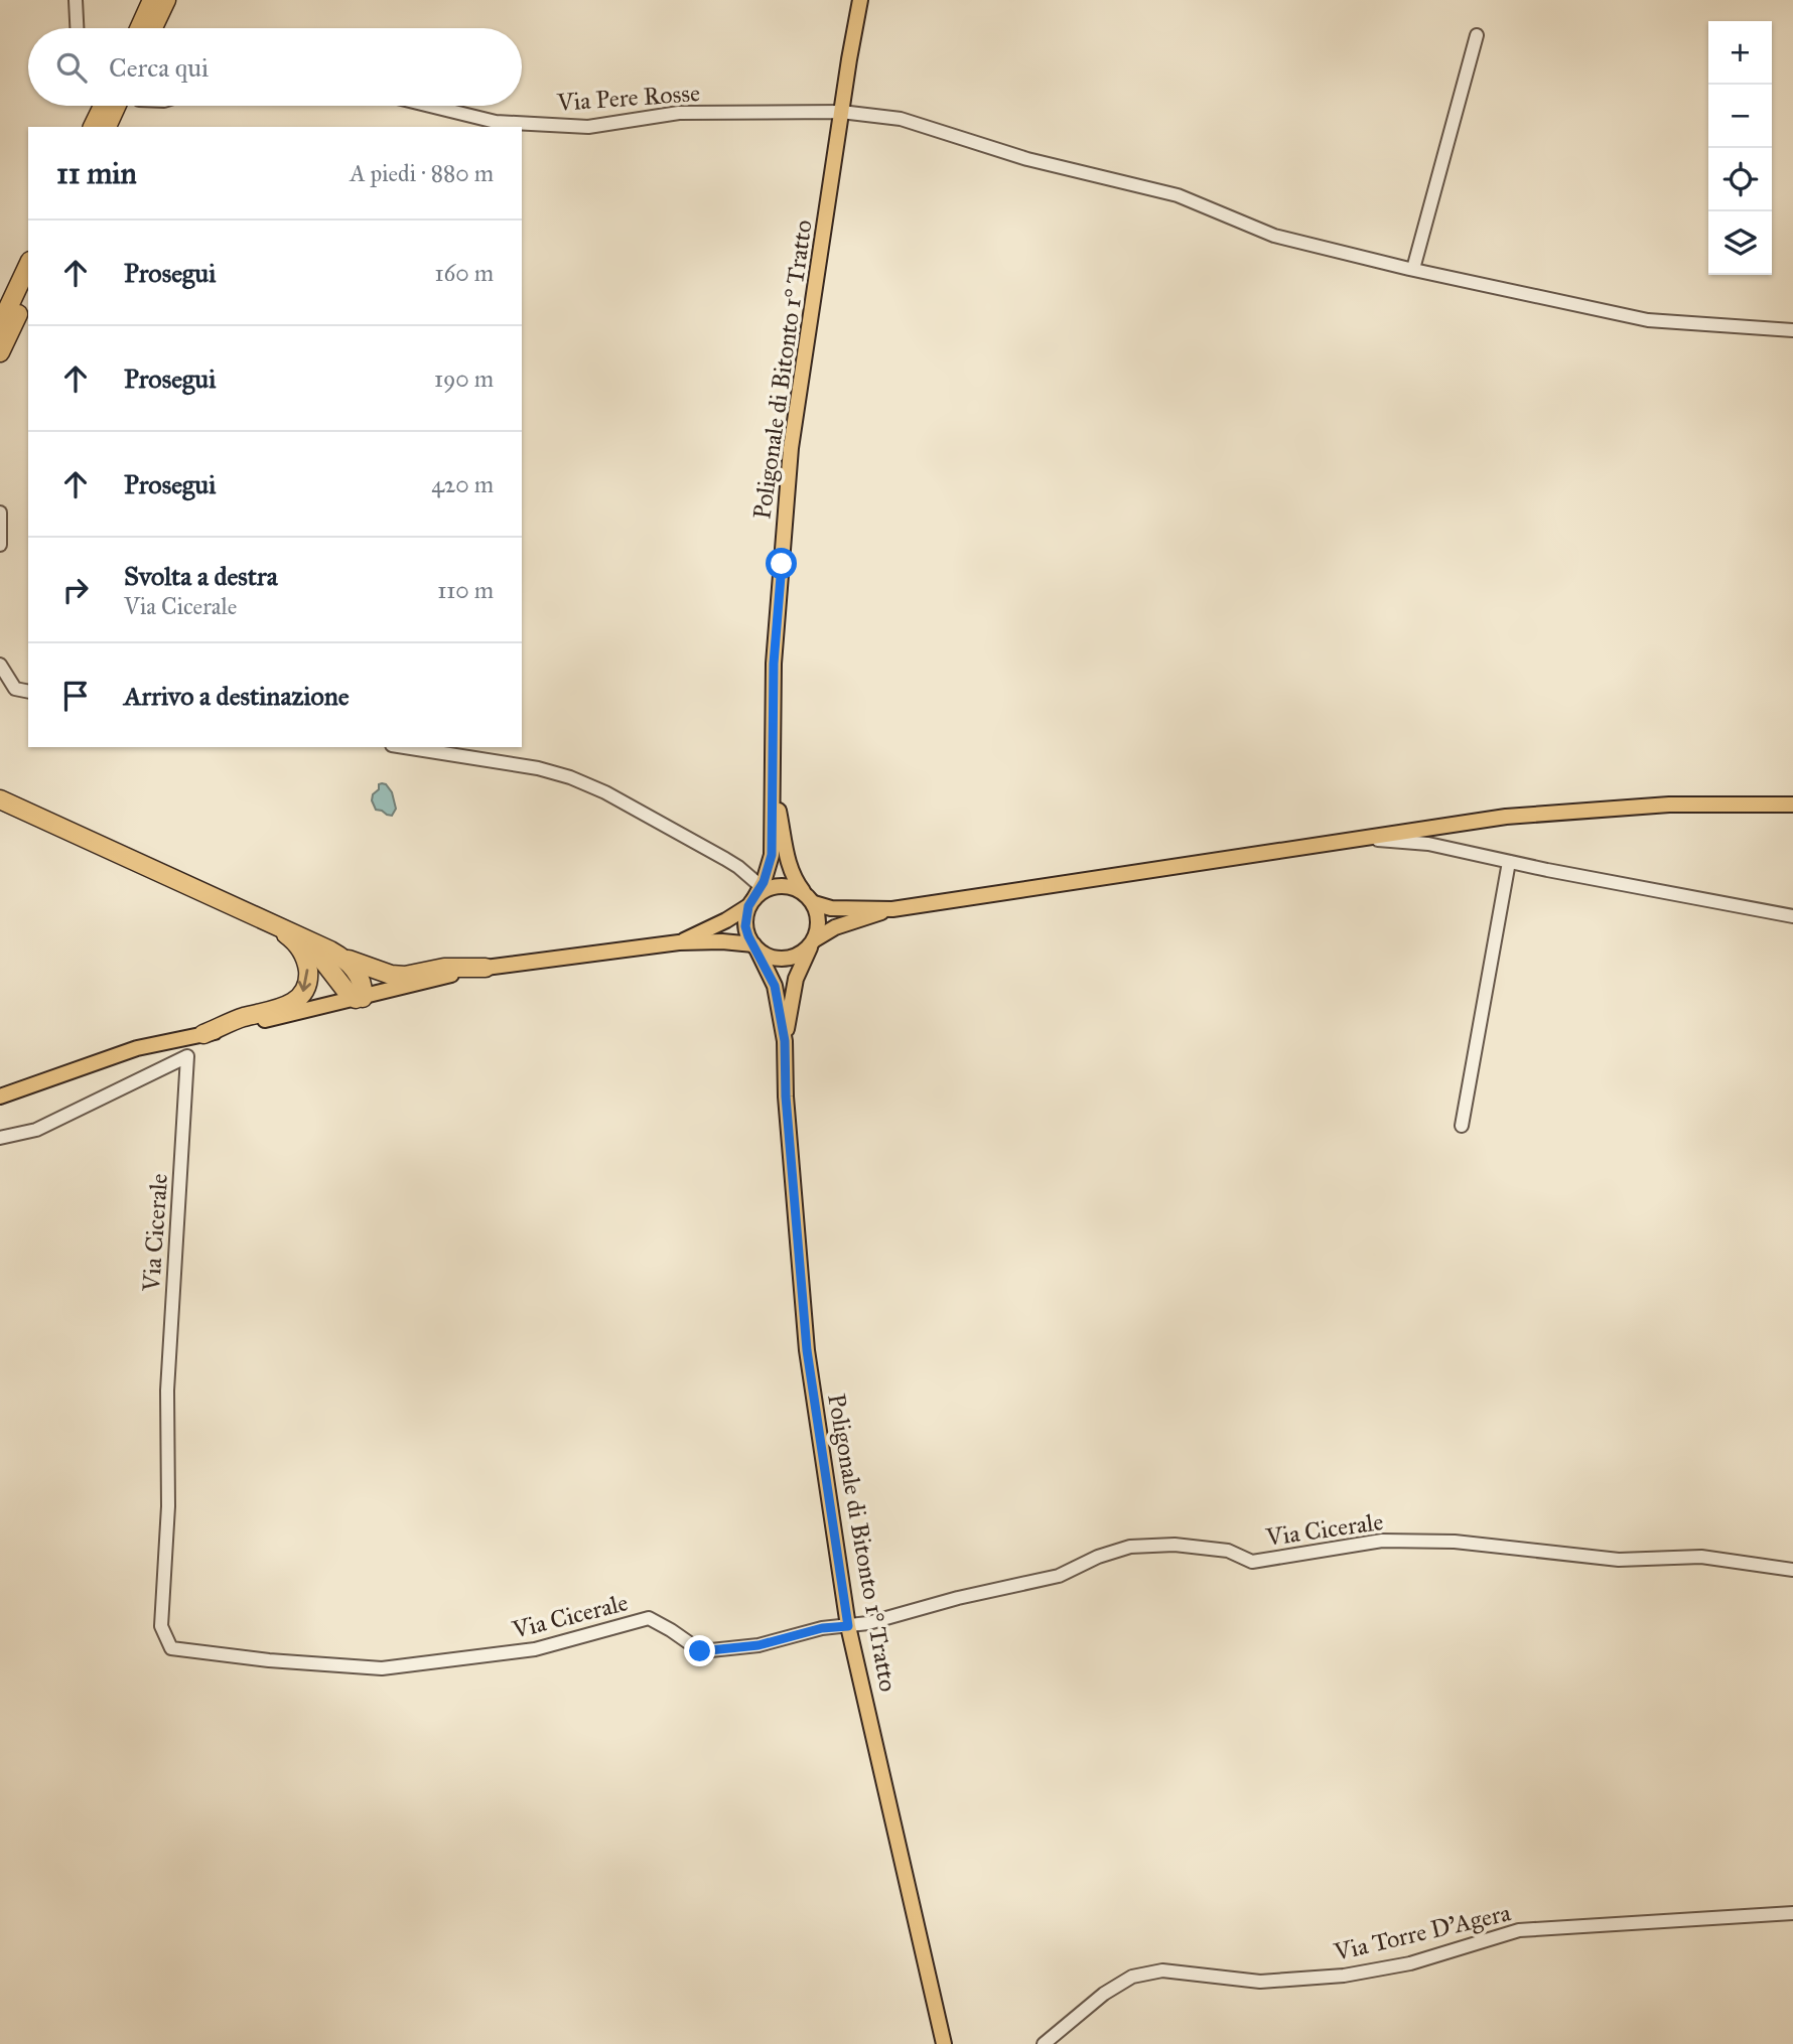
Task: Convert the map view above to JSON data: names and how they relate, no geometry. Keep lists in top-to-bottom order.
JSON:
{
  "streets": {
    "main road": ["Poligonale di Bitonto 1° Tratto"],
    "street": ["Via Pere Rosse", "Via Cicerale", "Via Torre D'Agera"]
  },
  "crossings": [
    ["Via Pere Rosse", "Poligonale di Bitonto 1° Tratto"],
    ["Poligonale di Bitonto 1° Tratto", "Via Cicerale"]
  ],
  "page": {
    "map_buttons": ["+", "−"],
    "search": "Cerca qui",
    "heading": ["11 min", "A piedi · 880 m"],
    "list": [
      ["Prosegui", "160 m"],
      ["Prosegui", "190 m"],
      ["Prosegui", "420 m"],
      ["Svolta a destra", "Via Cicerale", "110 m"],
      "Arrivo a destinazione"
    ]
  }
}
